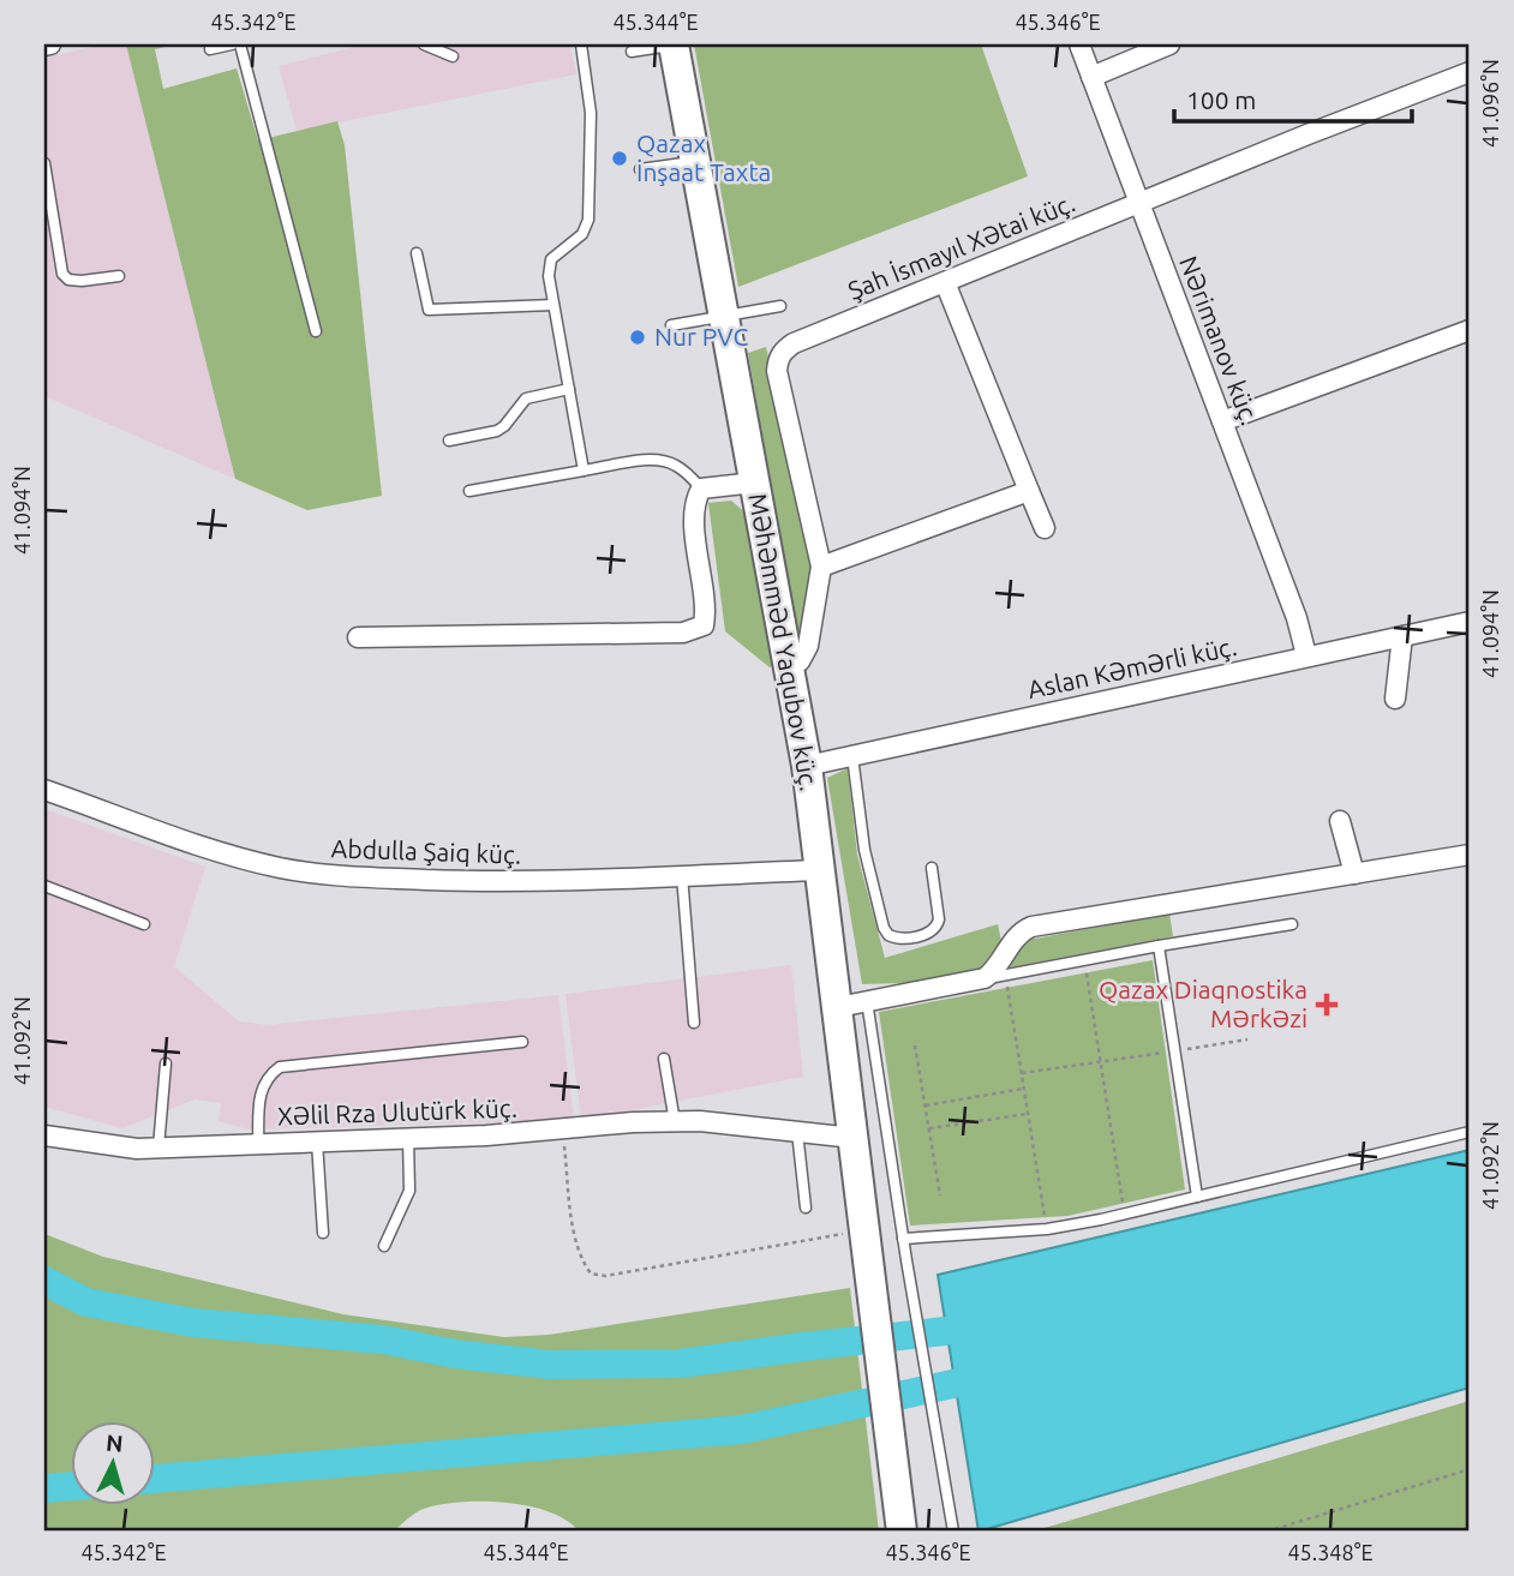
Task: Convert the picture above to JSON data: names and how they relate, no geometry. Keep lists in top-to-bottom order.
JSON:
{
  "streets": {
    "main road": ["Məhəmməd Yaqubov küç."],
    "street": [
      "Şah İsmayıl Xətai küç.",
      "Nərimanov küç.",
      "Aslan Kəmərli küç.",
      "Abdulla Şaiq küç.",
      "Xəlil Rza Ulutürk küç."
    ]
  },
  "crossings": [
    ["Şah İsmayıl Xətai küç.", "Nərimanov küç."],
    ["Şah İsmayıl Xətai küç.", "Məhəmməd Yaqubov küç."],
    ["Nərimanov küç.", "Aslan Kəmərli küç."],
    ["Məhəmməd Yaqubov küç.", "Aslan Kəmərli küç."],
    ["Məhəmməd Yaqubov küç.", "Abdulla Şaiq küç."],
    ["Məhəmməd Yaqubov küç.", "Xəlil Rza Ulutürk küç."]
  ],
  "places": {
    "other": ["Qazax İnşaat Taxta", "Nur PVC"],
    "health": ["Qazax Diaqnostika Mərkəzi"]
  },
  "scale_bar": "100 m",
  "north": "top",
  "coordinates": [
    "45.342°E",
    "45.344°E",
    "45.346°E",
    "41.096°N",
    "41.094°N",
    "41.092°N",
    "45.348°E"
  ]
}
